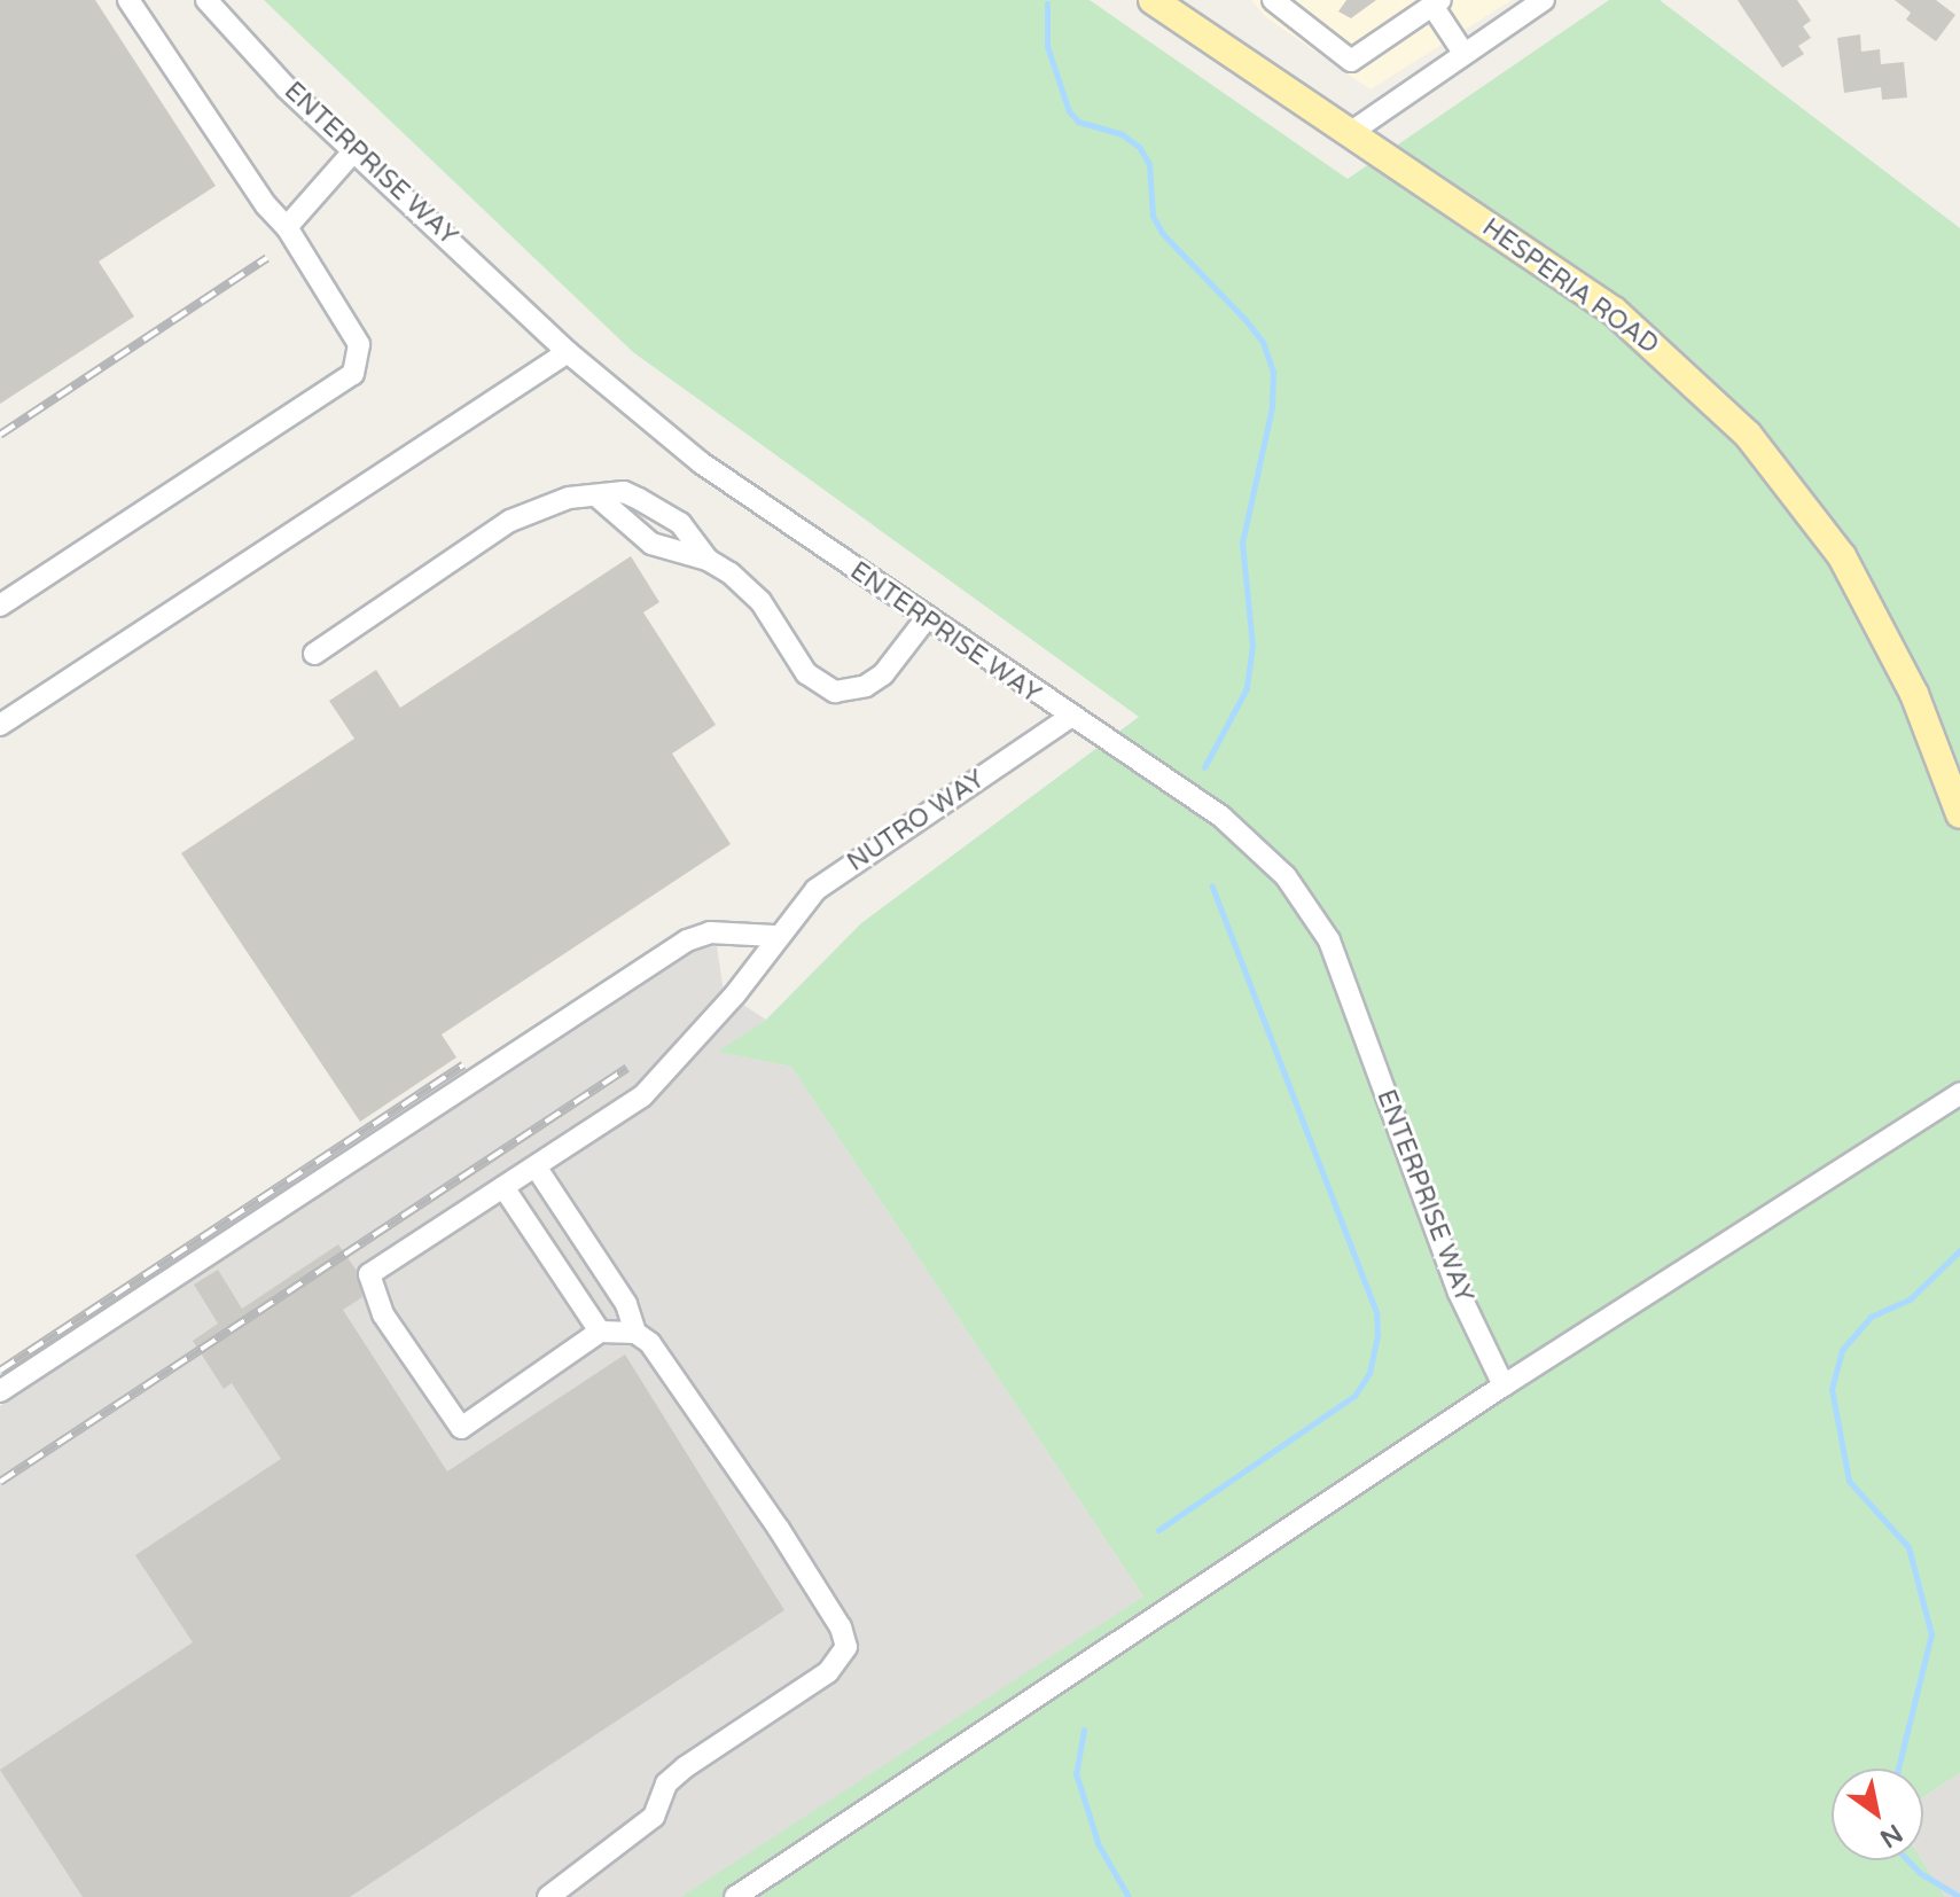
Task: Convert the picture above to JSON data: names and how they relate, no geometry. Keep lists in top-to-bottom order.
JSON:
{
  "streets": {
    "main road": ["HESPERIA ROAD"],
    "street": ["ENTERPRISE WAY", "NUTRO WAY"]
  },
  "crossings": [
    ["ENTERPRISE WAY", "NUTRO WAY"]
  ],
  "north": "bottom right"
}
